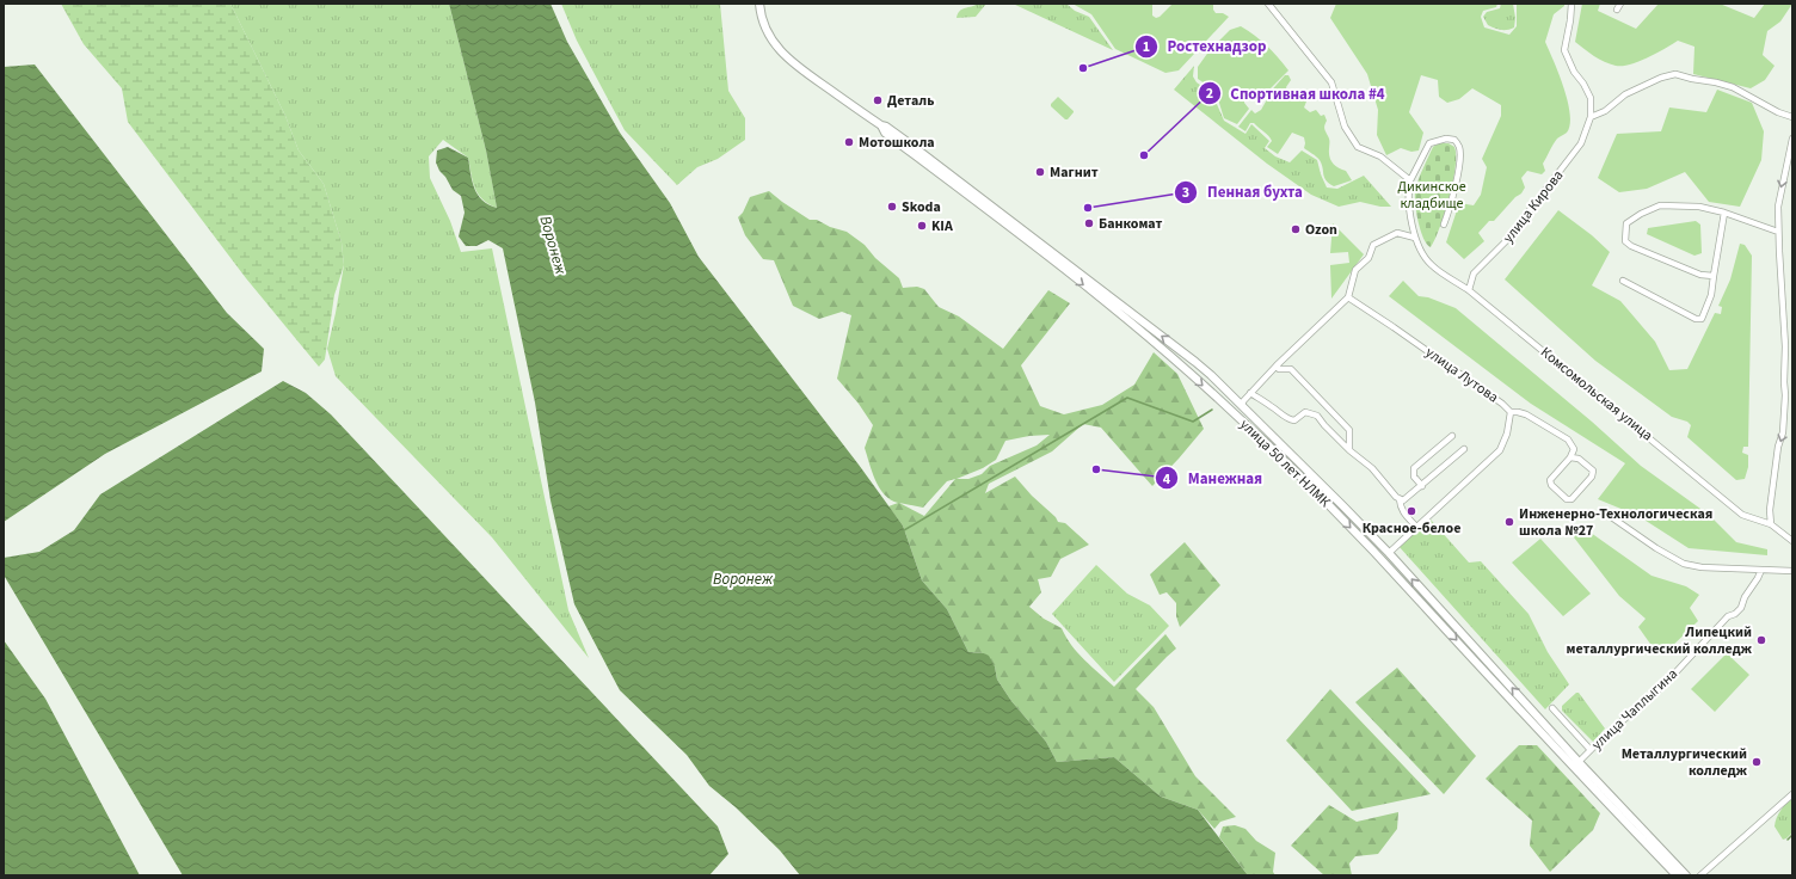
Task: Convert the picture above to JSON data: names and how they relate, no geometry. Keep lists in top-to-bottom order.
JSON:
{
  "streets": {
    "main road": ["улица 50 лет НЛМК"],
    "street": [
      "улица Кирова",
      "улица Лутова",
      "Комсомольская улица",
      "улица Чаплыгина"
    ]
  },
  "crossings": [
    ["улица Кирова", "Комсомольская улица"],
    ["улица Лутова", "улица 50 лет НЛМК"]
  ],
  "water": ["Воронеж"],
  "parks": ["Дикинское кладбище"],
  "places": [
    "Ростехнадзор",
    "Деталь",
    "Мотошкола",
    "Спортивная школа #4",
    "Магнит",
    "Skoda",
    "Пенная бухта",
    "Банкомат",
    "KIA",
    "Ozon",
    "Манежная",
    "Красное-белое",
    "Инженерно-Технологическая школа №27",
    "Липецкий металлургический колледж",
    "Металлургический колледж"
  ]
}
